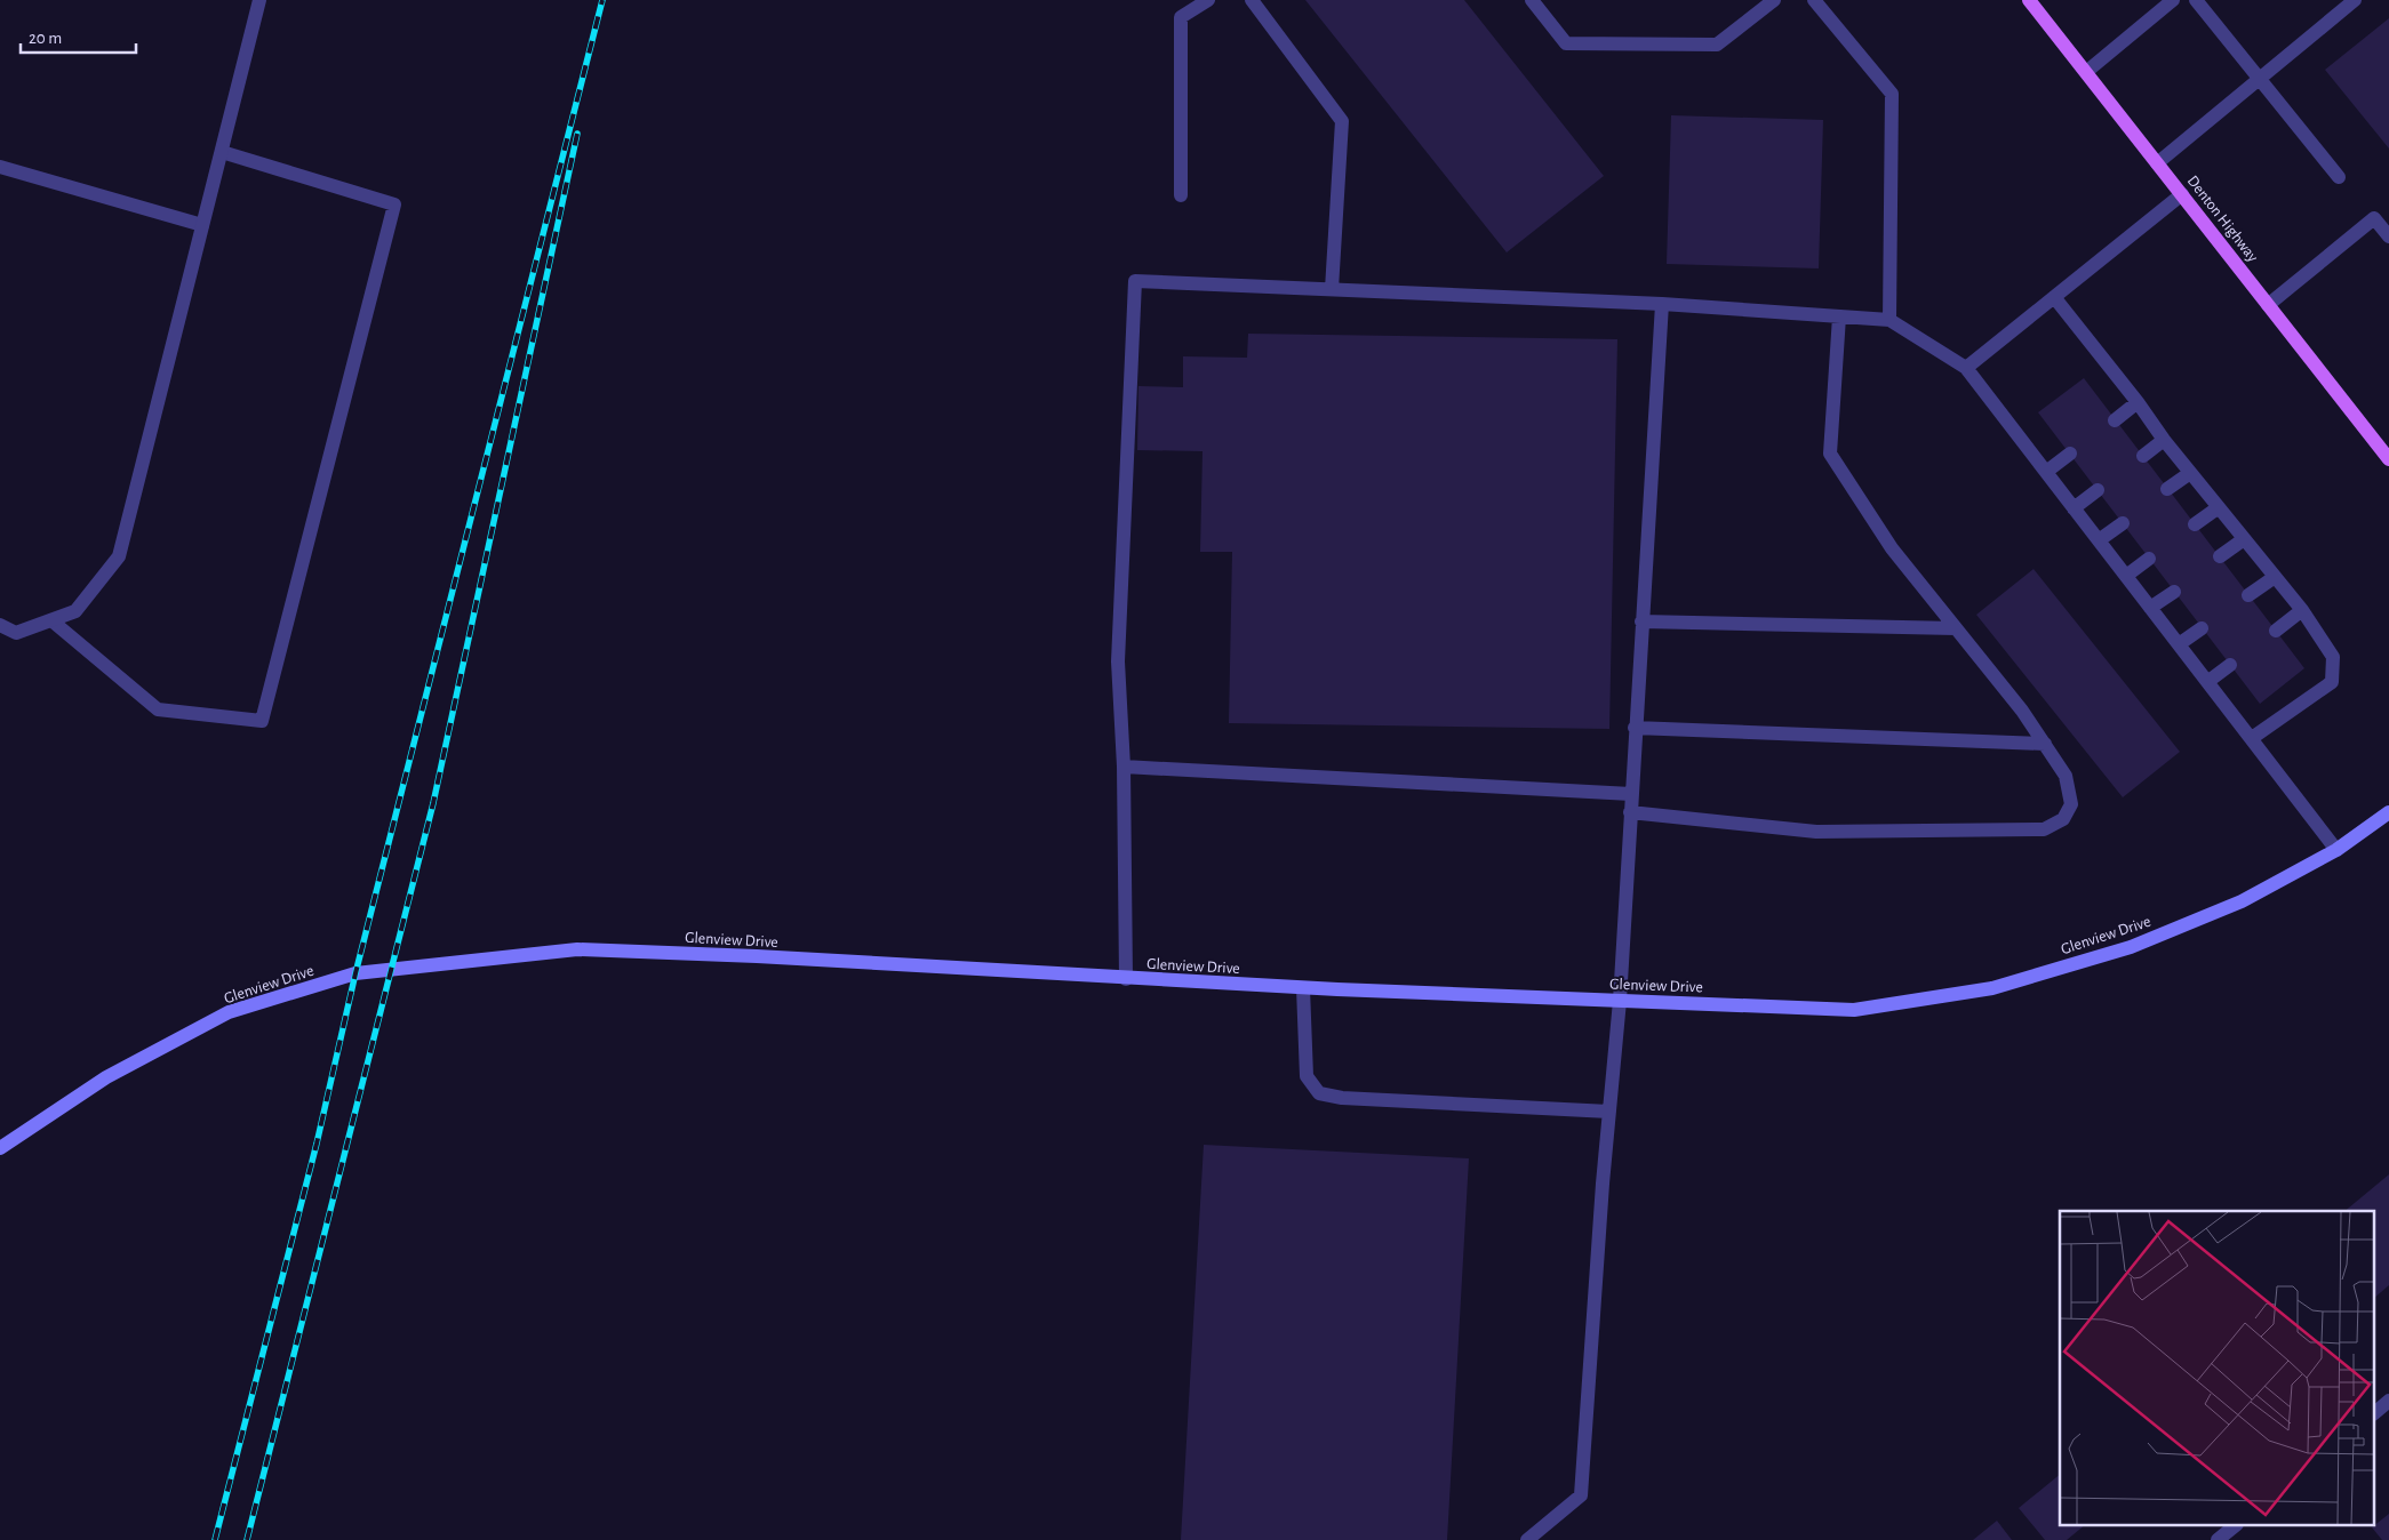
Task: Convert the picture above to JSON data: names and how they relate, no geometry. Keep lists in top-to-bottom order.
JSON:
{
  "streets": {
    "main road": ["Denton Highway", "Glenview Drive"]
  },
  "scale_bar": "20 m"
}
